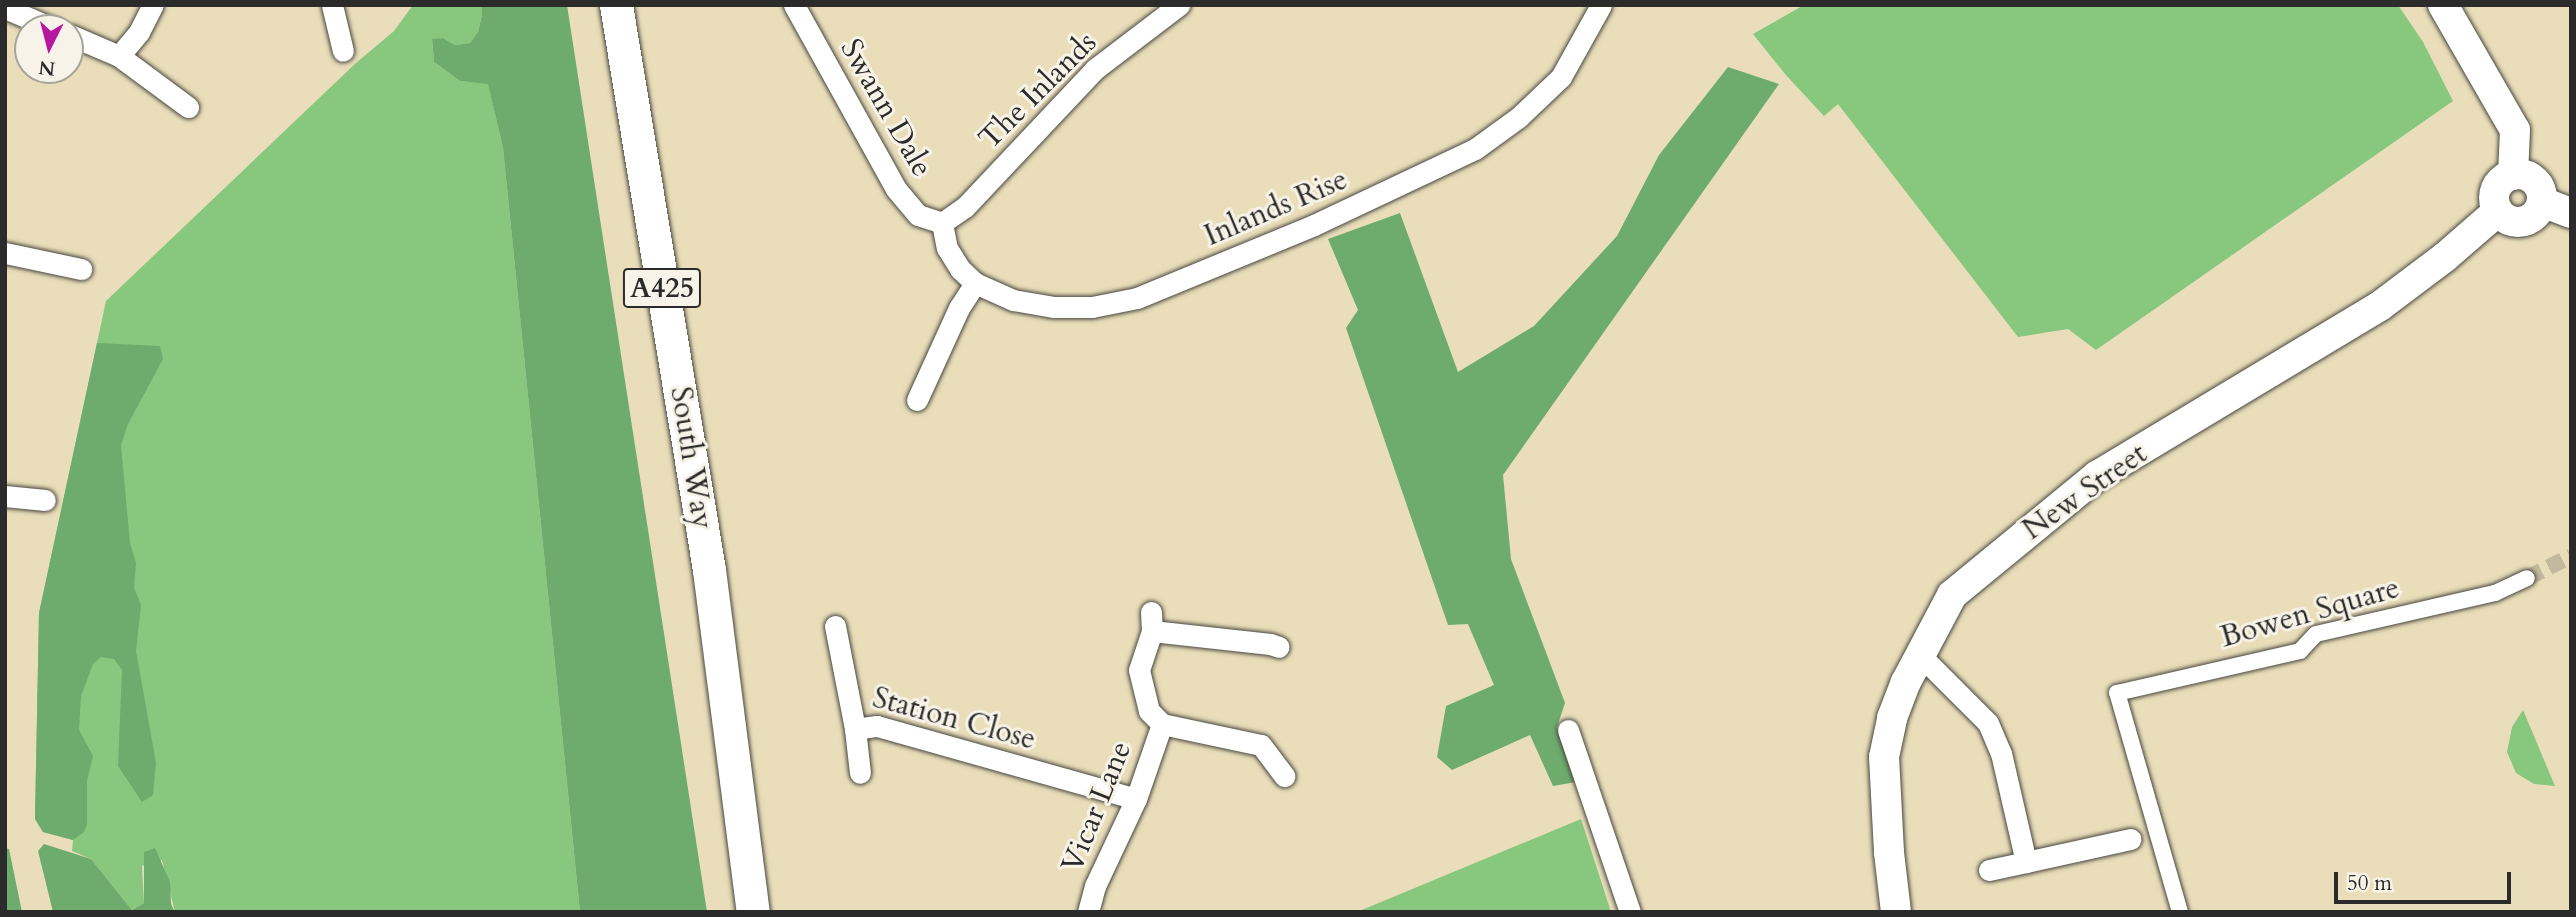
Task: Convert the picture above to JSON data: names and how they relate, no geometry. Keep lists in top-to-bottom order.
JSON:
{
  "streets": {
    "main road": ["A425", "South Way", "New Street"],
    "street": [
      "The Inlands",
      "Swann Dale",
      "Inlands Rise",
      "Bowen Square",
      "Station Close",
      "Vicar Lane"
    ]
  },
  "crossings": [
    ["The Inlands", "Swann Dale"],
    ["The Inlands", "Inlands Rise"],
    ["Swann Dale", "Inlands Rise"],
    ["Station Close", "Vicar Lane"]
  ],
  "scale_bar": "50 m",
  "north": "bottom"
}
